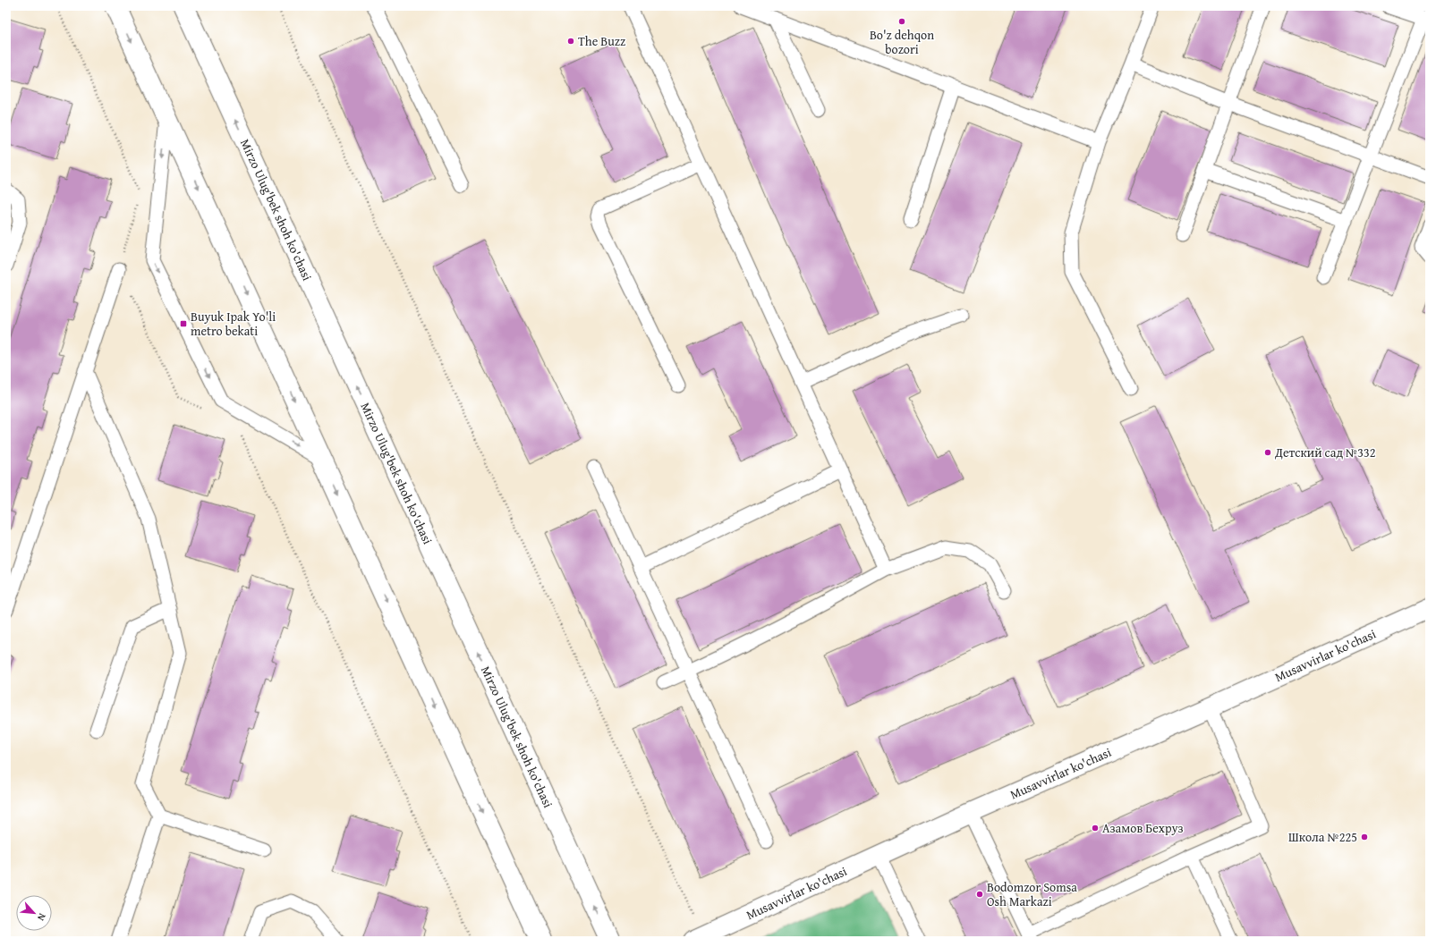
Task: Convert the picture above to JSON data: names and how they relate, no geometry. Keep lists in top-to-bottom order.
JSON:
{
  "streets": {
    "main road": ["Mirzo Ulug'bek shoh ko'chasi", "Musavvirlar ko'chasi"]
  },
  "places": {
    "other": [
      "Bo'z dehqon bozori",
      "The Buzz",
      "Детский сад №332",
      "Азамов Бехруз",
      "Школа №225",
      "Bodomzor Somsa Osh Markazi"
    ],
    "transit": ["Buyuk Ipak Yo'li metro bekati"]
  },
  "north": "bottom right"
}
